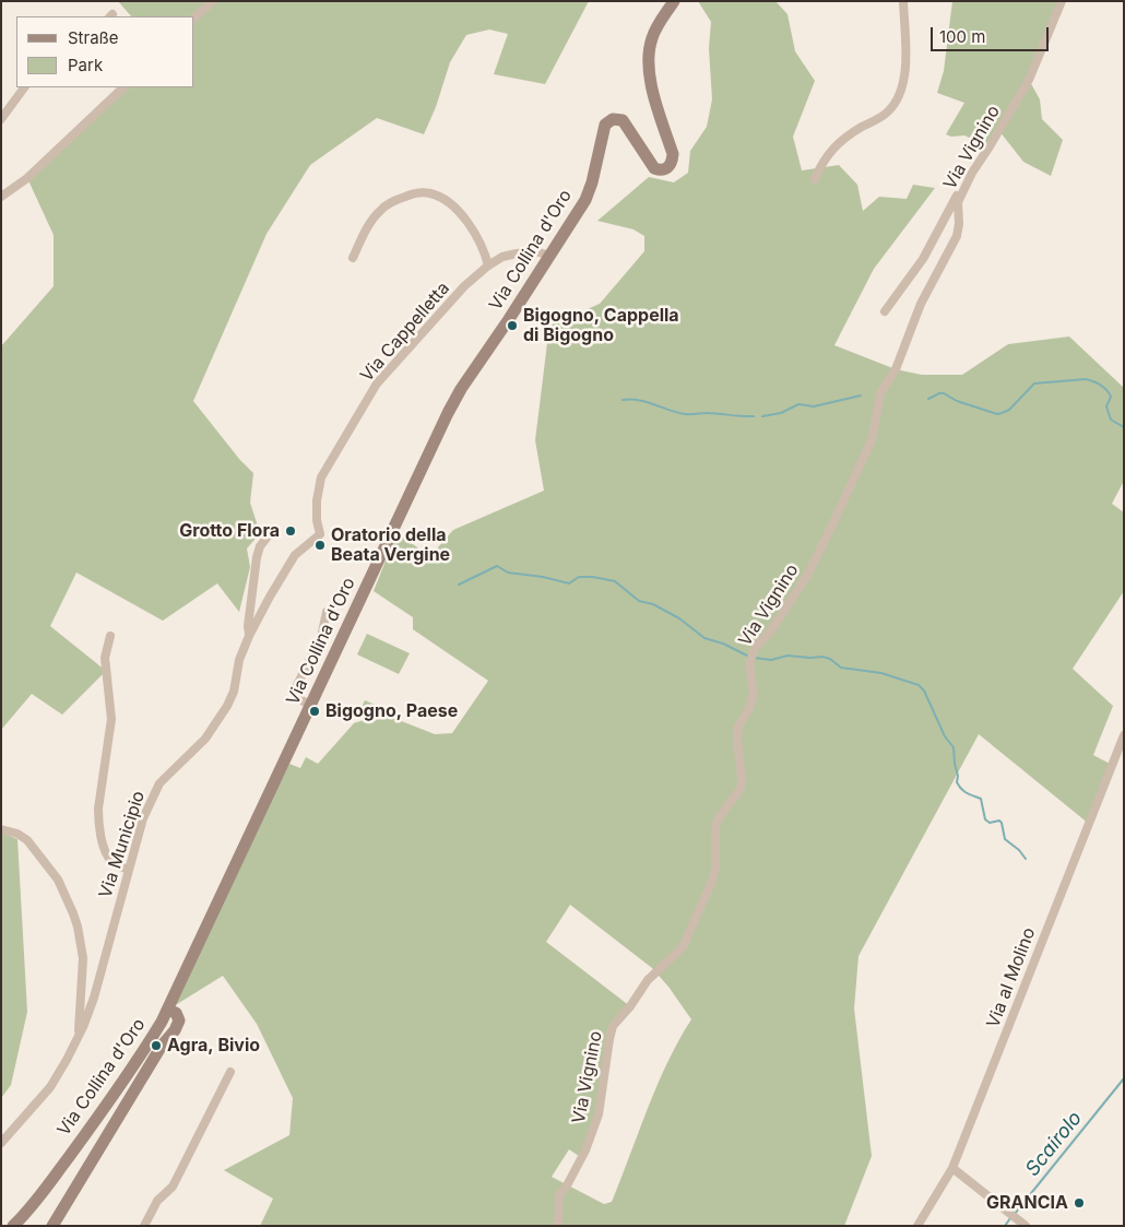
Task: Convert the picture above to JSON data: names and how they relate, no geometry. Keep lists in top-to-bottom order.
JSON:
{
  "streets": {
    "street": [
      "Via Vignino",
      "Via Collina d'Oro",
      "Via Cappelletta",
      "Via Municipio",
      "Via al Molino"
    ]
  },
  "crossings": [
    ["Via Collina d'Oro", "Via Cappelletta"],
    ["Via Cappelletta", "Via Municipio"]
  ],
  "water": ["Scairolo"],
  "places": [
    "Bigogno, Cappella di Bigogno",
    "Grotto Flora",
    "Oratorio della Beata Vergine",
    "Bigogno, Paese",
    "Agra, Bivio",
    "GRANCIA"
  ],
  "legend": ["Straße", "Park"],
  "scale_bar": "100 m"
}
